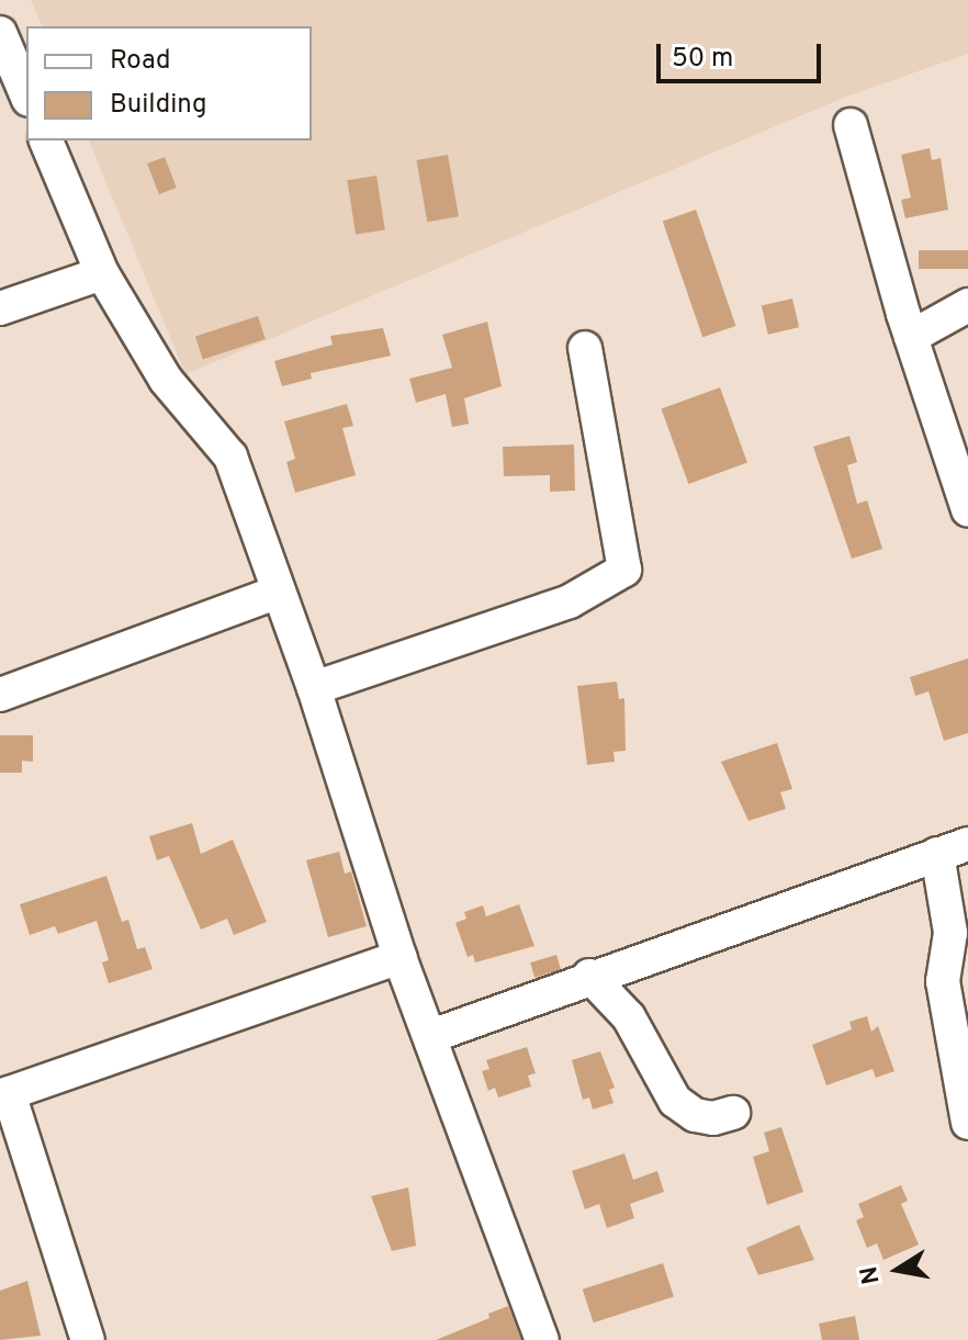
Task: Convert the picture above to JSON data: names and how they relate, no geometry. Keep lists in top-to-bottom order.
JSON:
{
  "legend": ["Road", "Building"],
  "scale_bar": "50 m",
  "north": "left"
}
